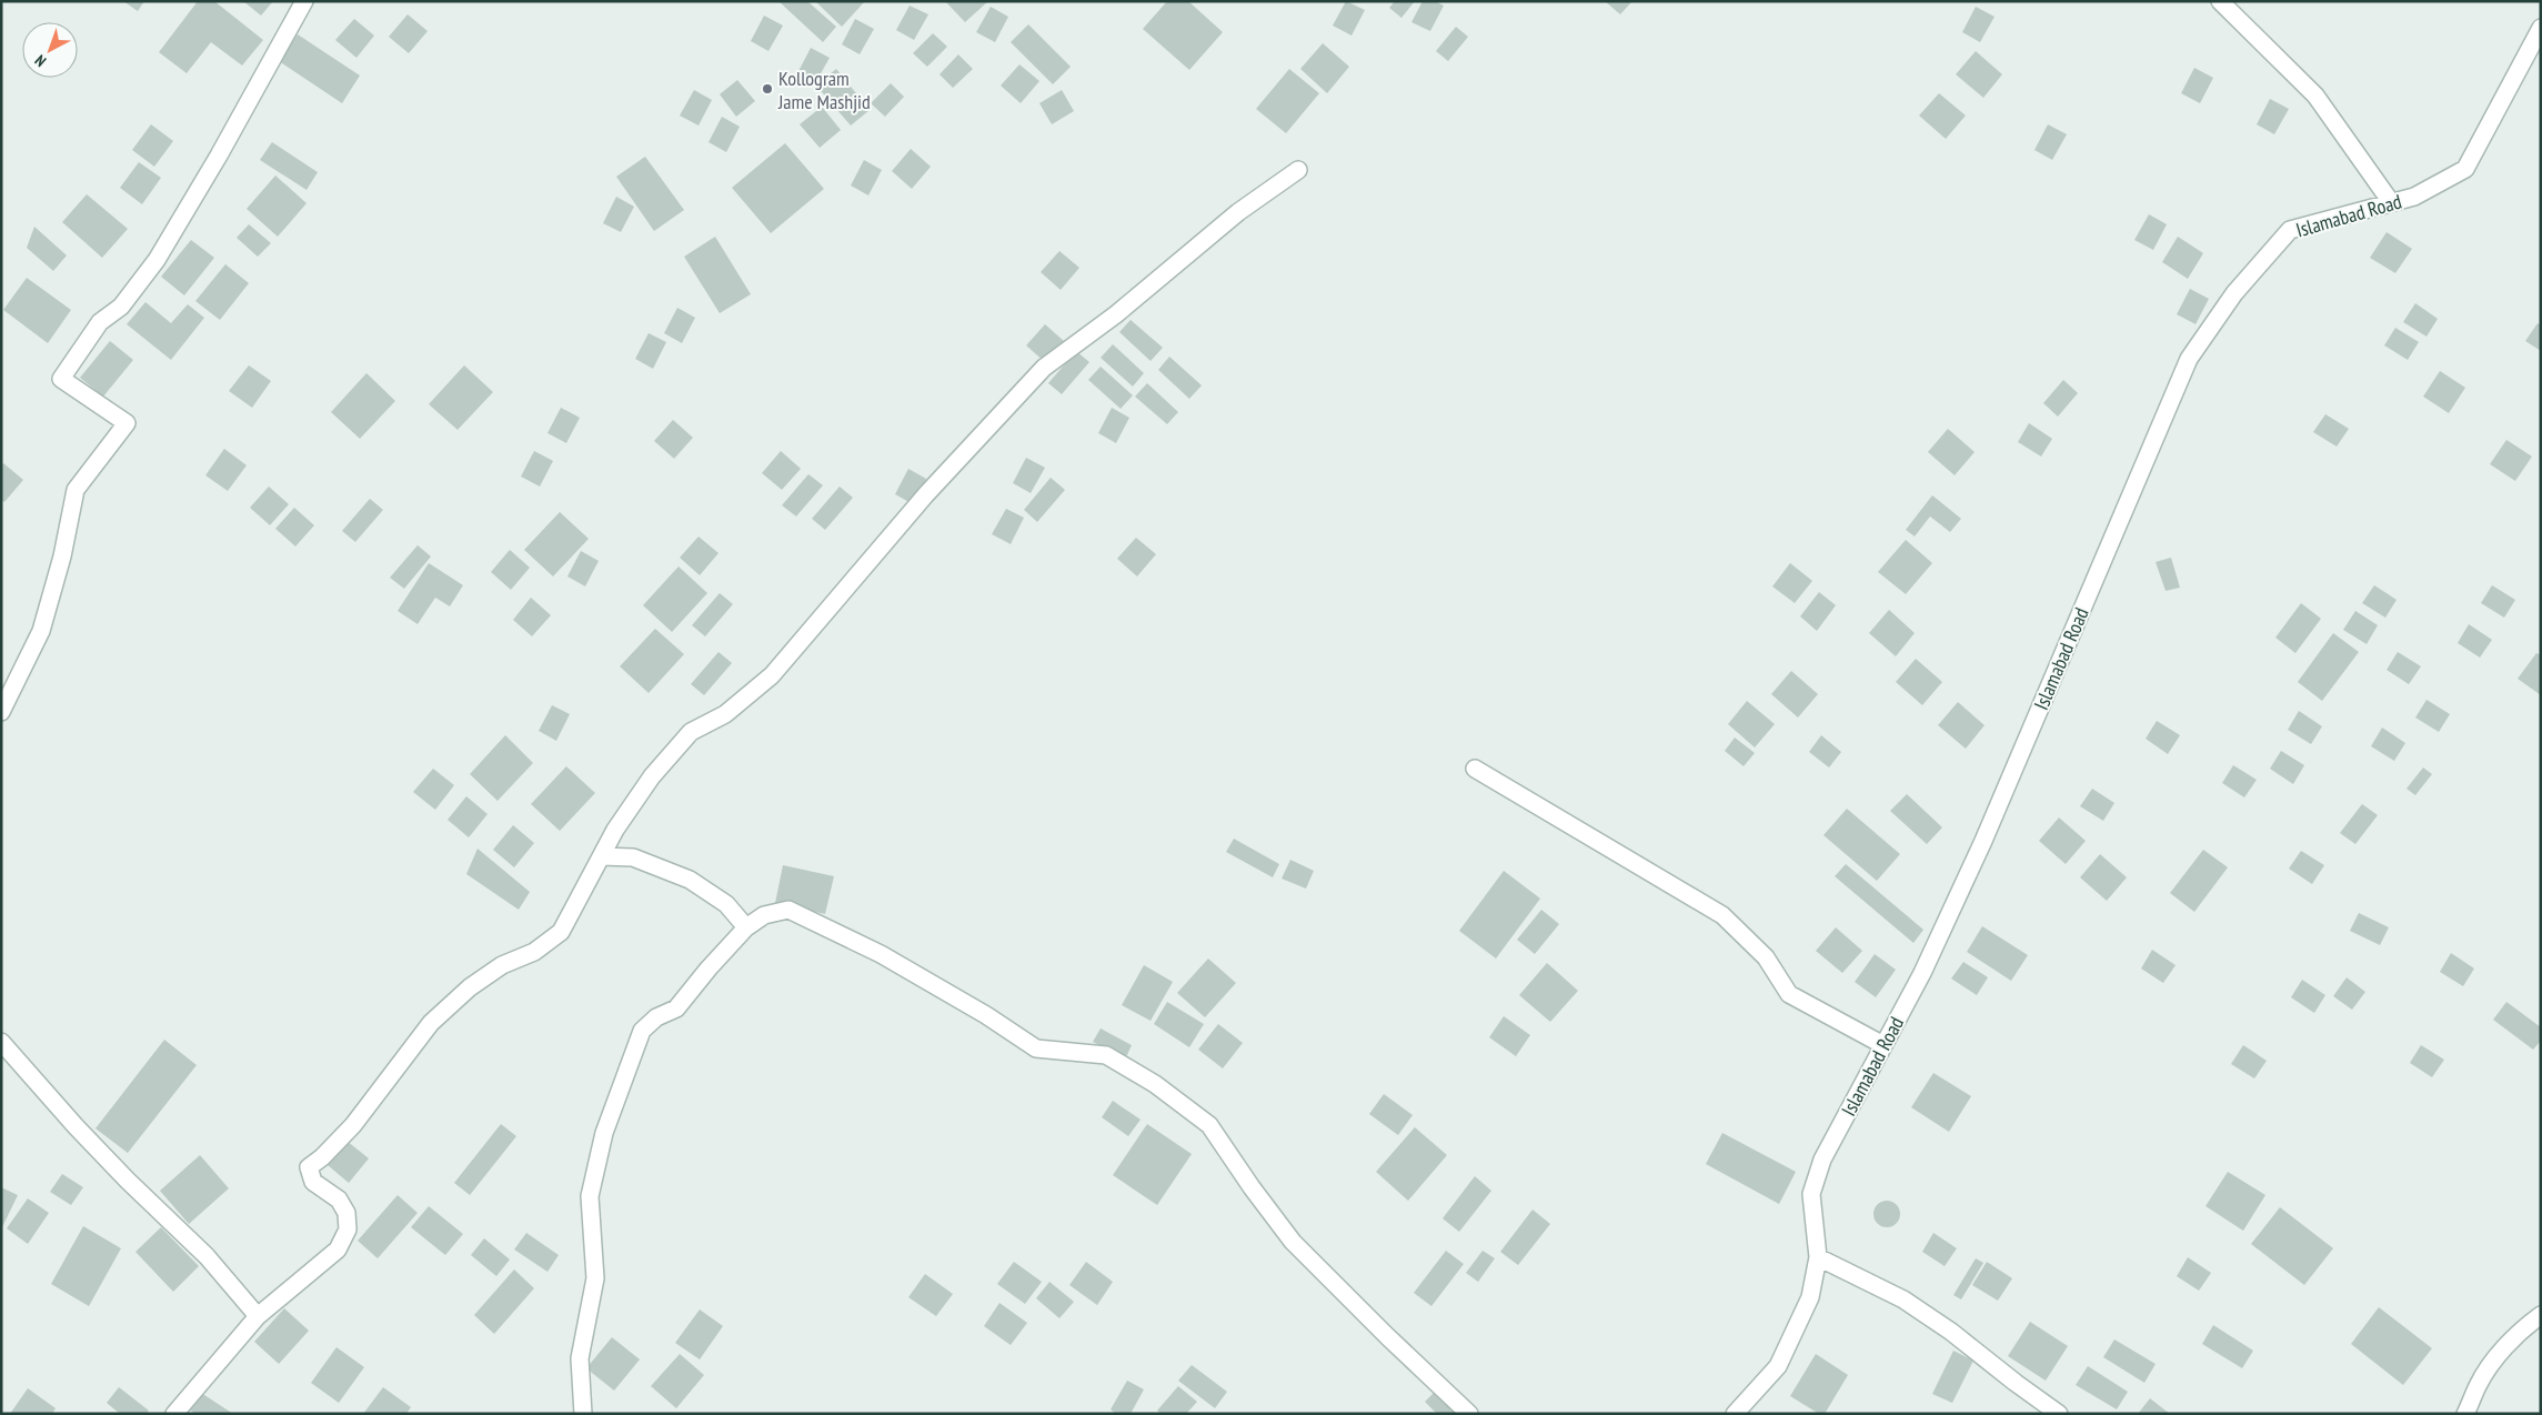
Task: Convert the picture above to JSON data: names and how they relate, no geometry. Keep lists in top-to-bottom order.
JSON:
{
  "streets": {
    "street": ["Islamabad Road"]
  },
  "places": ["Kollogram Jame Mashjid"],
  "north": "bottom left"
}
